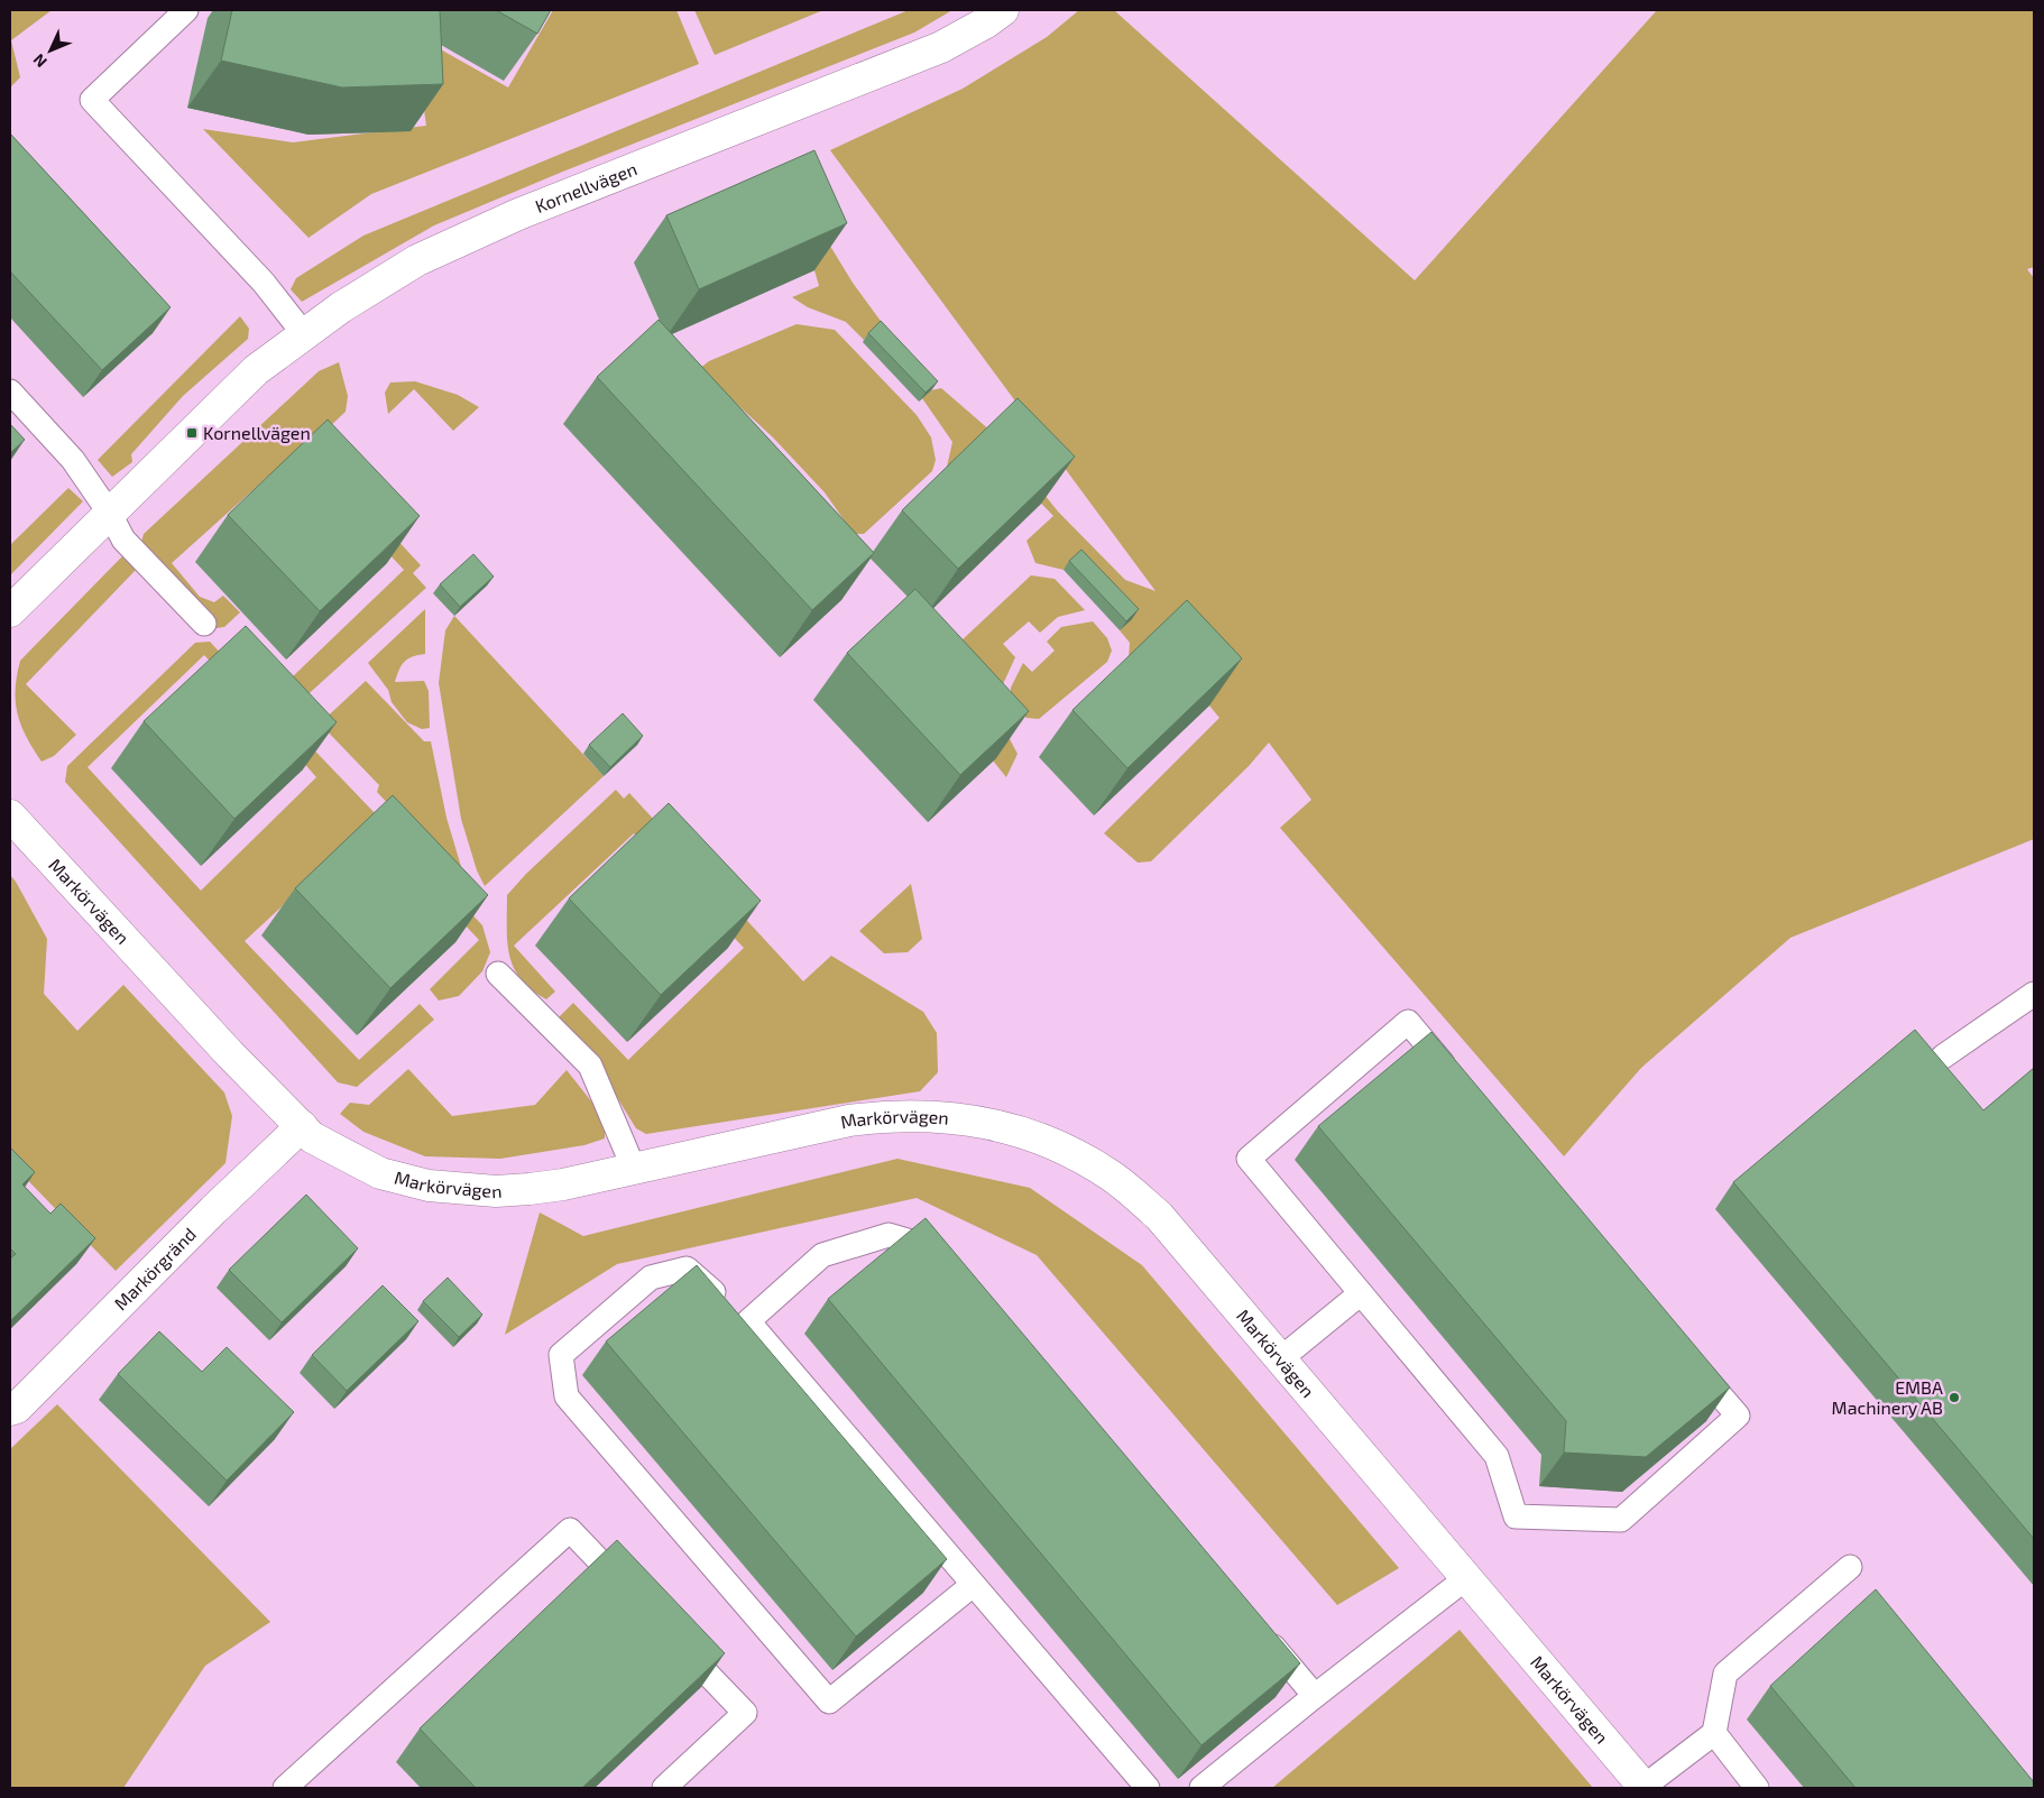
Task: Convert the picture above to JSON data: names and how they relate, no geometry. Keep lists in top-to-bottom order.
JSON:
{
  "streets": {
    "street": ["Kornellvägen", "Markörvägen", "Markörgränd"]
  },
  "crossings": [
    ["Markörvägen", "Markörgränd"]
  ],
  "places": {
    "transit": ["Kornellvägen"],
    "other": ["EMBA Machinery AB"]
  },
  "north": "bottom left"
}
